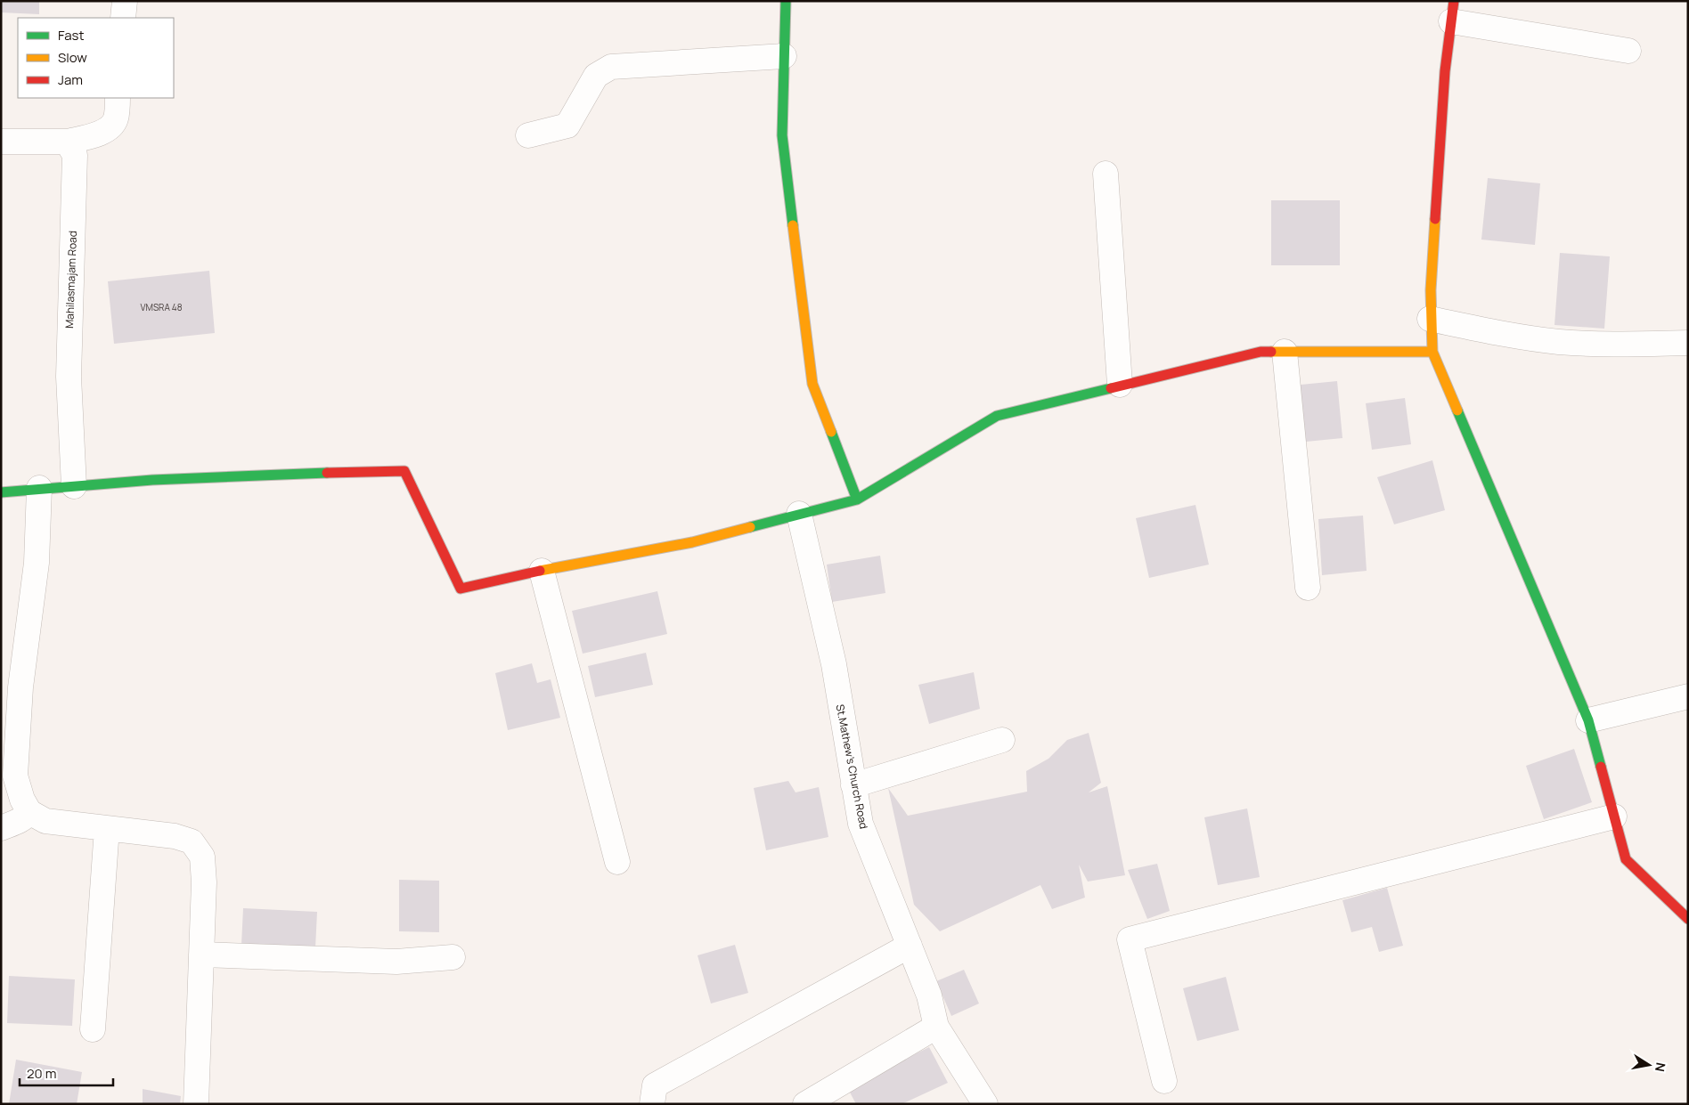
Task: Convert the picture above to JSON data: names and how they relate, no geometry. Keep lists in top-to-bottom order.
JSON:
{
  "streets": {
    "street": ["Mahilasmajam Road", "St.Mathew's Church Road"]
  },
  "house_numbers": ["VMSRA 48"],
  "legend": ["Fast", "Slow", "Jam"],
  "scale_bar": "20 m",
  "north": "right"
}
